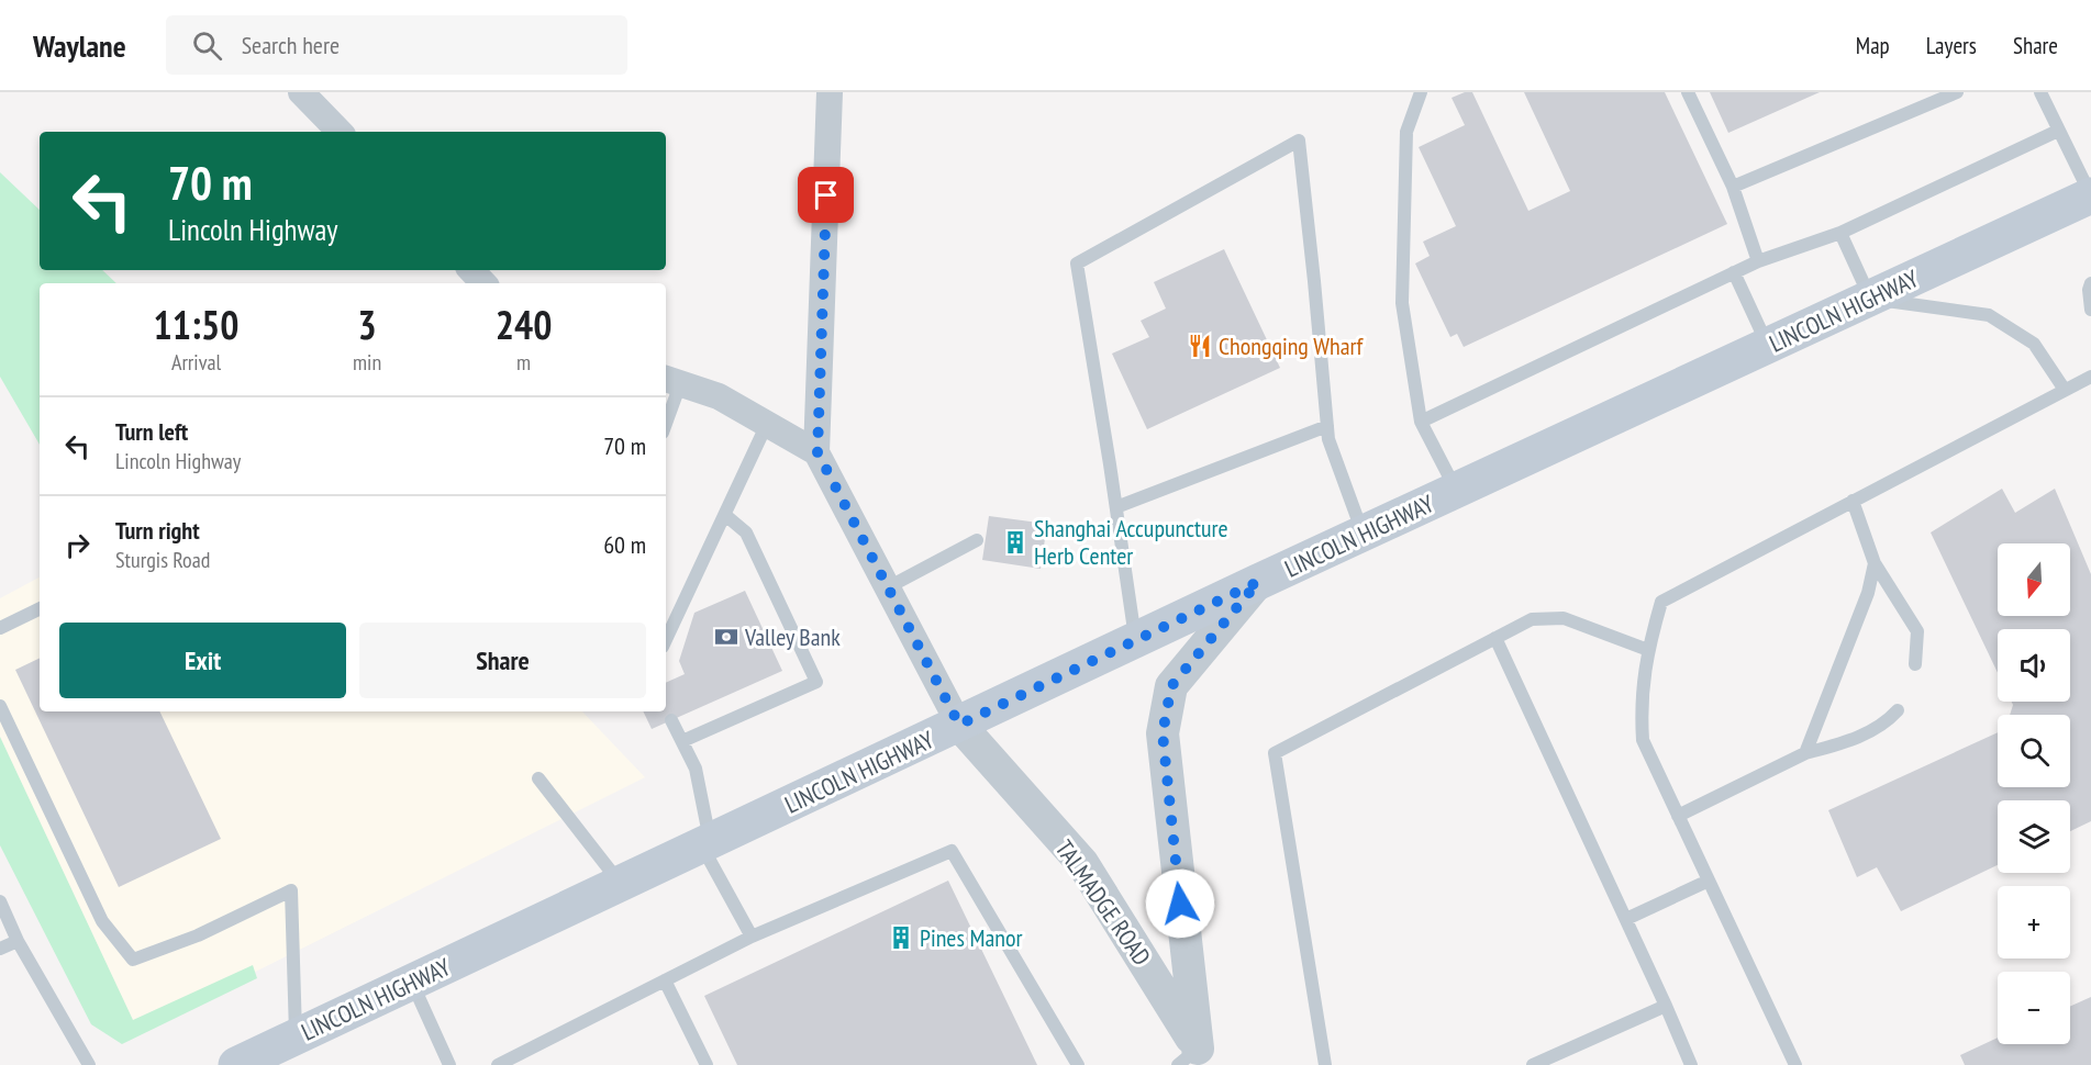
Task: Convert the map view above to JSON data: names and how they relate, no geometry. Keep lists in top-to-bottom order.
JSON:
{
  "streets": {
    "main road": ["LINCOLN HIGHWAY"],
    "street": ["TALMADGE ROAD"]
  },
  "crossings": [
    ["LINCOLN HIGHWAY", "TALMADGE ROAD"]
  ],
  "places": {
    "restaurant": ["Chongqing Wharf"],
    "building": ["Shanghai Accupuncture Herb Center", "Pines Manor"],
    "bank": ["Valley Bank"]
  },
  "north": "bottom",
  "page": {
    "header": "Waylane",
    "search": "Search here",
    "nav": ["Map", "Layers", "Share"],
    "turn": ["70 m", "Lincoln Highway"],
    "eta": [
      "11:50",
      "Arrival",
      "3",
      "min",
      "240",
      "m"
    ],
    "list": [
      {
        "name": "Turn left",
        "note": "Lincoln Highway",
        "value": "70 m"
      },
      {
        "name": "Turn right",
        "note": "Sturgis Road",
        "value": "60 m"
      }
    ],
    "map_buttons": ["+", "−"],
    "buttons": ["Exit", "Share"]
  }
}
